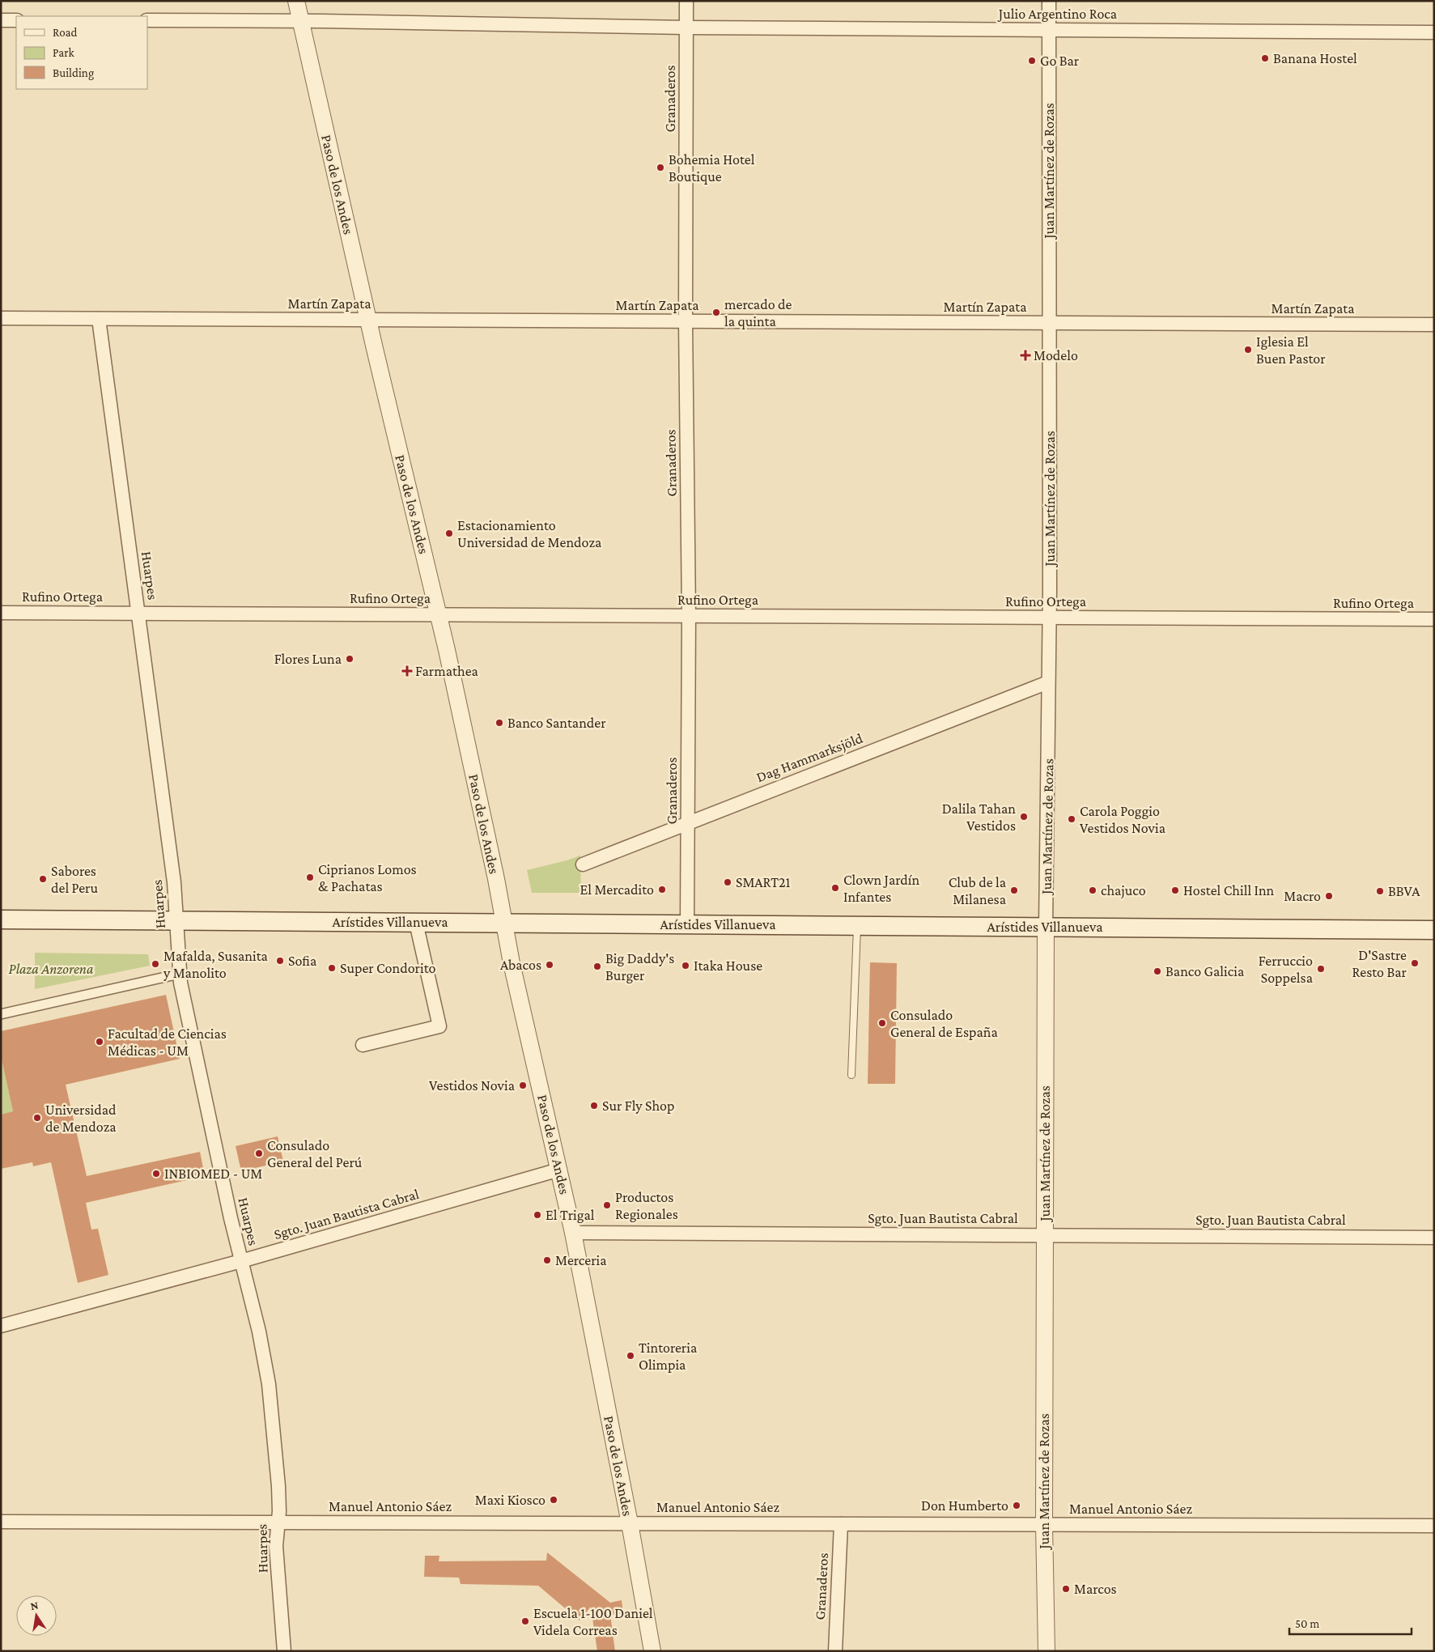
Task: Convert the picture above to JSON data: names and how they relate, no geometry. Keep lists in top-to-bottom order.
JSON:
{
  "streets": {
    "main road": ["Arístides Villanueva"],
    "street": [
      "Julio Argentino Roca",
      "Granaderos",
      "Juan Martínez de Rozas",
      "Paso de los Andes",
      "Martín Zapata",
      "Huarpes",
      "Rufino Ortega",
      "Dag Hammarksjöld",
      "Sgto. Juan Bautista Cabral",
      "Manuel Antonio Sáez"
    ]
  },
  "crossings": [
    ["Julio Argentino Roca", "Granaderos"],
    ["Julio Argentino Roca", "Juan Martínez de Rozas"],
    ["Julio Argentino Roca", "Paso de los Andes"],
    ["Granaderos", "Martín Zapata"],
    ["Granaderos", "Rufino Ortega"],
    ["Granaderos", "Dag Hammarksjöld"],
    ["Granaderos", "Arístides Villanueva"],
    ["Granaderos", "Manuel Antonio Sáez"],
    ["Juan Martínez de Rozas", "Martín Zapata"],
    ["Juan Martínez de Rozas", "Rufino Ortega"],
    ["Juan Martínez de Rozas", "Dag Hammarksjöld"],
    ["Juan Martínez de Rozas", "Arístides Villanueva"],
    ["Juan Martínez de Rozas", "Sgto. Juan Bautista Cabral"],
    ["Juan Martínez de Rozas", "Manuel Antonio Sáez"],
    ["Paso de los Andes", "Martín Zapata"],
    ["Paso de los Andes", "Rufino Ortega"],
    ["Paso de los Andes", "Arístides Villanueva"],
    ["Paso de los Andes", "Sgto. Juan Bautista Cabral"],
    ["Paso de los Andes", "Manuel Antonio Sáez"],
    ["Martín Zapata", "Huarpes"],
    ["Huarpes", "Rufino Ortega"],
    ["Huarpes", "Arístides Villanueva"],
    ["Huarpes", "Sgto. Juan Bautista Cabral"],
    ["Huarpes", "Manuel Antonio Sáez"]
  ],
  "parks": ["Plaza Anzorena"],
  "places": {
    "other": [
      "Banana Hostel",
      "Go Bar",
      "Bohemia Hotel Boutique",
      "mercado de la quinta",
      "Iglesia El Buen Pastor",
      "Estacionamiento Universidad de Mendoza",
      "Flores Luna",
      "Banco Santander",
      "Dalila Tahan Vestidos",
      "Carola Poggio Vestidos Novia",
      "Ciprianos Lomos & Pachatas",
      "Sabores del Peru",
      "SMART21",
      "Clown Jardín Infantes",
      "El Mercadito",
      "Club de la Milanesa",
      "chajuco",
      "Hostel Chill Inn",
      "BBVA",
      "Macro",
      "Sofia",
      "D'Sastre Resto Bar",
      "Mafalda, Susanita y Manolito",
      "Abacos",
      "Itaka House",
      "Big Daddy's Burger",
      "Super Condorito",
      "Ferruccio Soppelsa",
      "Banco Galicia",
      "Consulado General de España",
      "Facultad de Ciencias Médicas - UM",
      "Vestidos Novia",
      "Sur Fly Shop",
      "Universidad de Mendoza",
      "Consulado General del Perú",
      "INBIOMED - UM",
      "Productos Regionales",
      "El Trigal",
      "Merceria",
      "Tintoreria Olimpia",
      "Maxi Kiosco",
      "Don Humberto",
      "Marcos",
      "Escuela 1-100 Daniel Videla Correas"
    ],
    "health": ["Modelo", "Farmathea"]
  },
  "legend": ["Road", "Park", "Building"],
  "scale_bar": "50 m",
  "north": "top"
}
